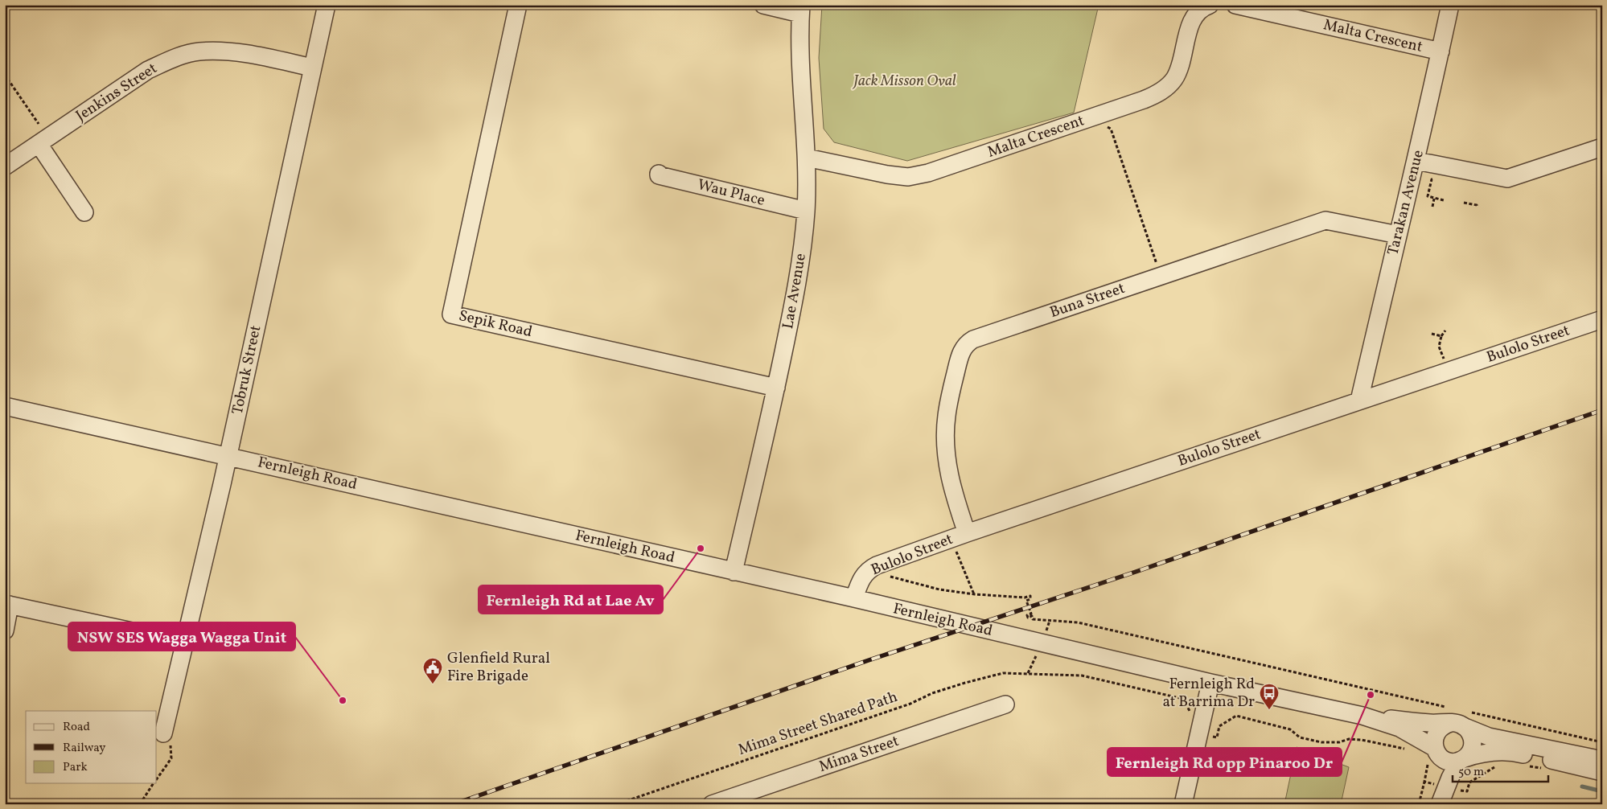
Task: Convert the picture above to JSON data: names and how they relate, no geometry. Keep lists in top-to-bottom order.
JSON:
{
  "streets": {
    "street": [
      "Malta Crescent",
      "Jenkins Street",
      "Wau Place",
      "Tarakan Avenue",
      "Lae Avenue",
      "Buna Street",
      "Sepik Road",
      "Bulolo Street",
      "Tobruk Street",
      "Fernleigh Road",
      "Mima Street"
    ],
    "path": ["Mima Street Shared Path"]
  },
  "crossings": [
    ["Malta Crescent", "Tarakan Avenue"],
    ["Malta Crescent", "Lae Avenue"],
    ["Jenkins Street", "Tobruk Street"],
    ["Wau Place", "Lae Avenue"],
    ["Tarakan Avenue", "Buna Street"],
    ["Tarakan Avenue", "Bulolo Street"],
    ["Lae Avenue", "Sepik Road"],
    ["Lae Avenue", "Fernleigh Road"],
    ["Buna Street", "Bulolo Street"],
    ["Bulolo Street", "Fernleigh Road"],
    ["Tobruk Street", "Fernleigh Road"]
  ],
  "parks": ["Jack Misson Oval"],
  "places": {
    "other": ["Fernleigh Rd at Lae Av", "Fernleigh Rd opp Pinaroo Dr", "NSW SES Wagga Wagga Unit"],
    "public building": ["Glenfield Rural Fire Brigade"],
    "bus stop": ["Fernleigh Rd at Barrima Dr"]
  },
  "legend": ["Road", "Railway", "Park"],
  "scale_bar": "50 m"
}
